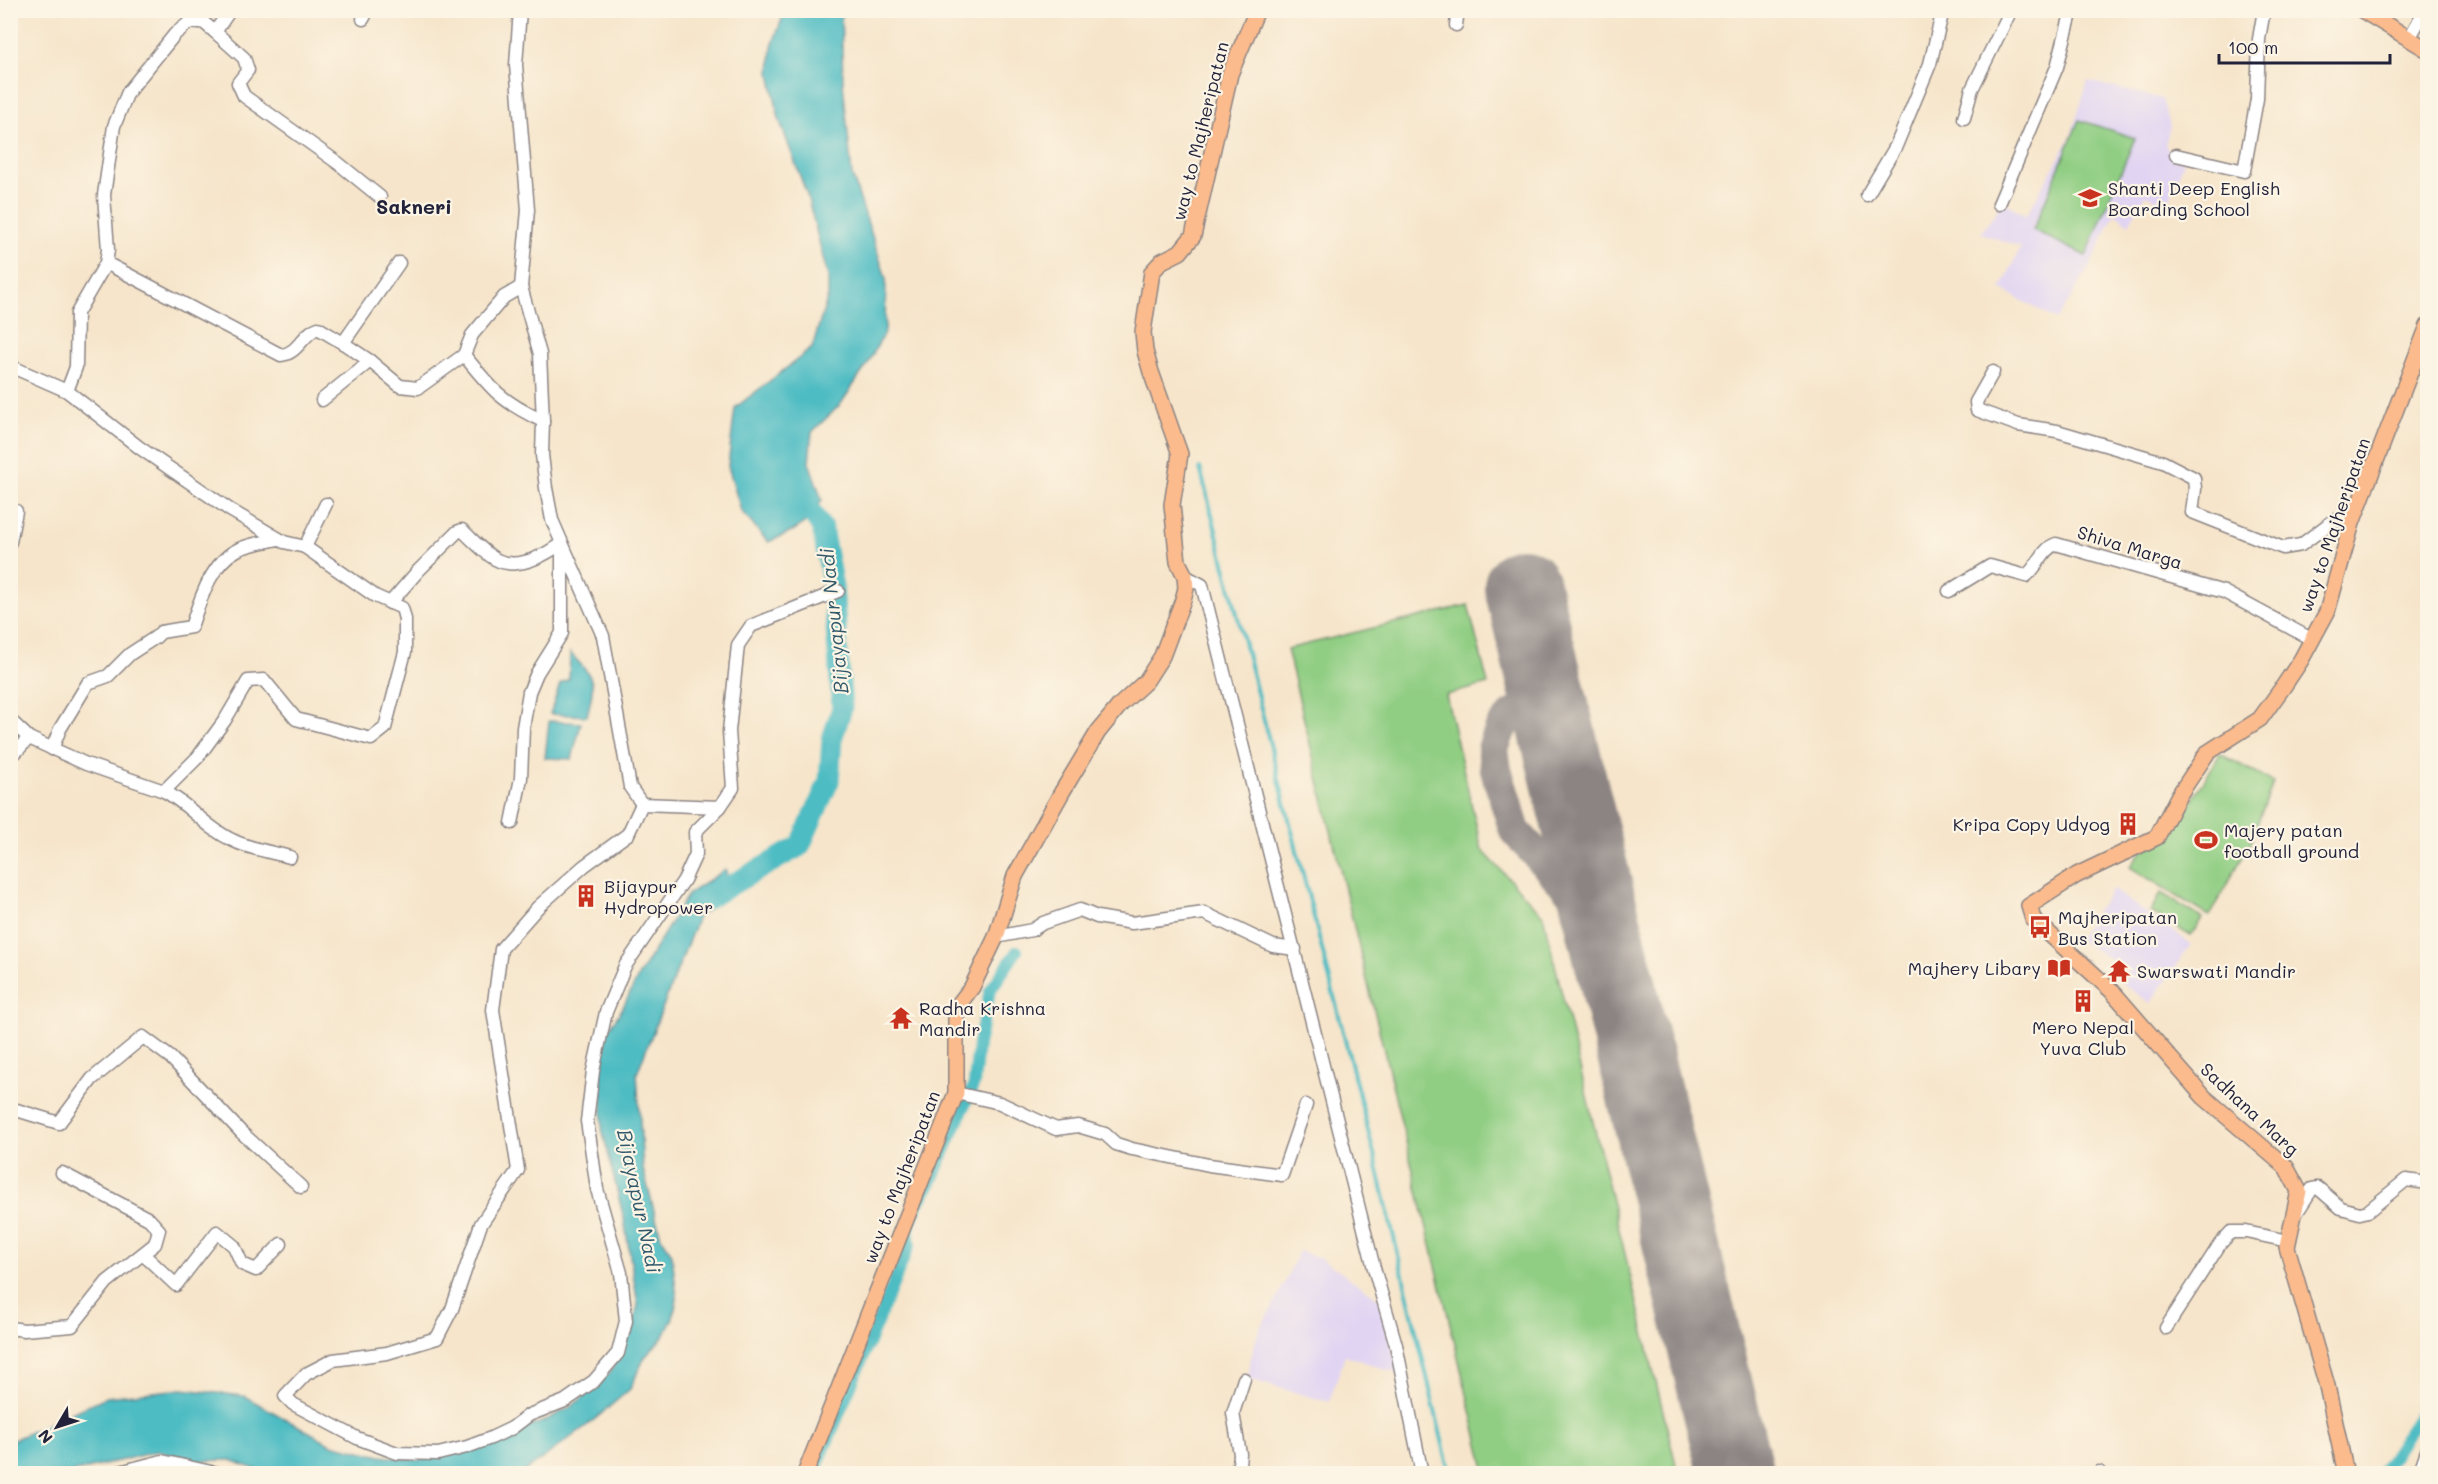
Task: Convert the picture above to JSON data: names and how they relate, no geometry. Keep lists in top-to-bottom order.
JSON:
{
  "streets": {
    "main road": ["way to Majheripatan", "Sadhana Marg"],
    "street": ["Shiva Marga"]
  },
  "crossings": [
    ["way to Majheripatan", "Shiva Marga"],
    ["way to Majheripatan", "Sadhana Marg"]
  ],
  "districts": ["Sakneri"],
  "water": ["Bijayapur Nadi"],
  "places": {
    "school or university": ["Shanti Deep English Boarding School"],
    "building": ["Kripa Copy Udyog", "Bijaypur Hydropower", "Mero Nepal Yuva Club"],
    "sports": ["Majery patan football ground"],
    "bus stop": ["Majheripatan Bus Station"],
    "library": ["Majhery Libary"],
    "temple": ["Swarswati Mandir", "Radha Krishna Mandir"]
  },
  "scale_bar": "100 m",
  "north": "bottom left"
}
